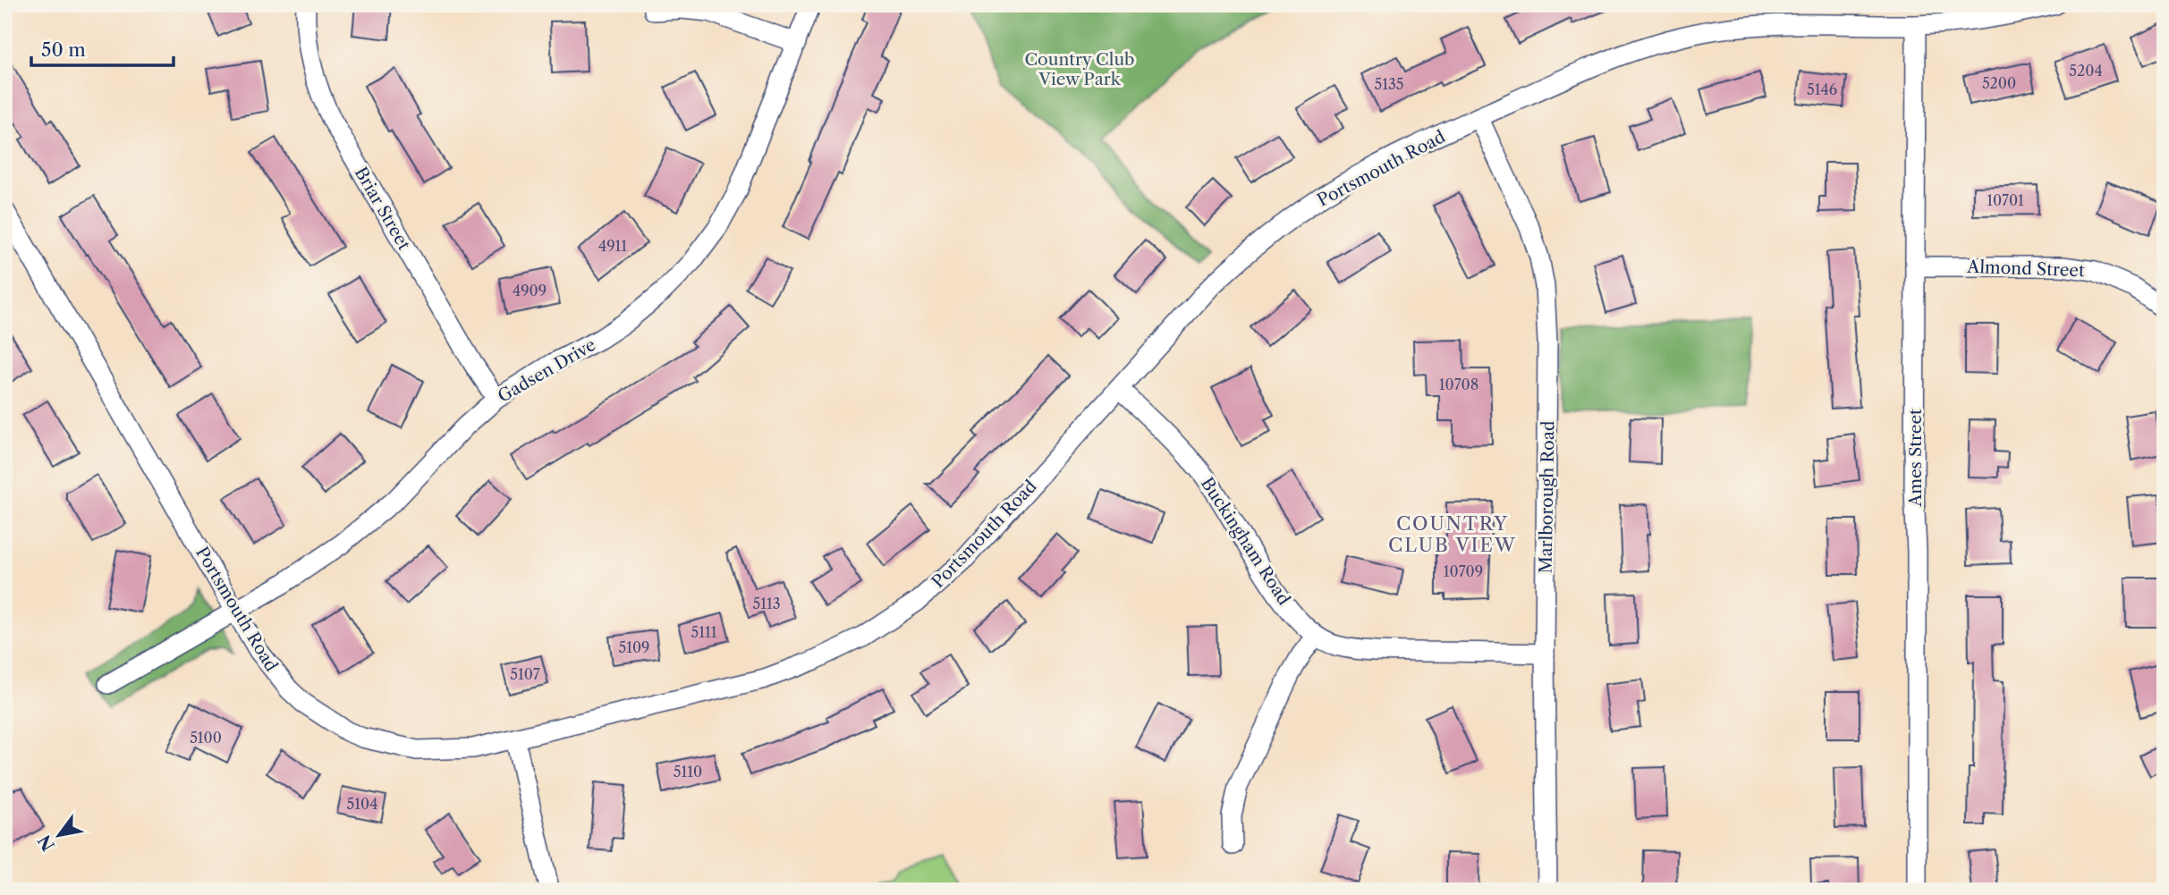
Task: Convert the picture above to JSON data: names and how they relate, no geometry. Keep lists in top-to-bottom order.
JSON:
{
  "streets": {
    "street": [
      "Portsmouth Road",
      "Briar Street",
      "Almond Street",
      "Gadsen Drive",
      "Ames Street",
      "Marlborough Road",
      "Buckingham Road"
    ]
  },
  "crossings": [
    ["Portsmouth Road", "Gadsen Drive"],
    ["Portsmouth Road", "Ames Street"],
    ["Portsmouth Road", "Marlborough Road"],
    ["Portsmouth Road", "Buckingham Road"],
    ["Briar Street", "Gadsen Drive"],
    ["Almond Street", "Ames Street"],
    ["Marlborough Road", "Buckingham Road"]
  ],
  "districts": ["COUNTRY CLUB VIEW"],
  "parks": ["Country Club View Park"],
  "house_numbers": [
    "5204",
    "5200",
    "5135",
    "5146",
    "10701",
    "4911",
    "4909",
    "10708",
    "10709",
    "5113",
    "5111",
    "5109",
    "5107",
    "5100",
    "5110",
    "5104"
  ],
  "scale_bar": "50 m",
  "north": "bottom left"
}
